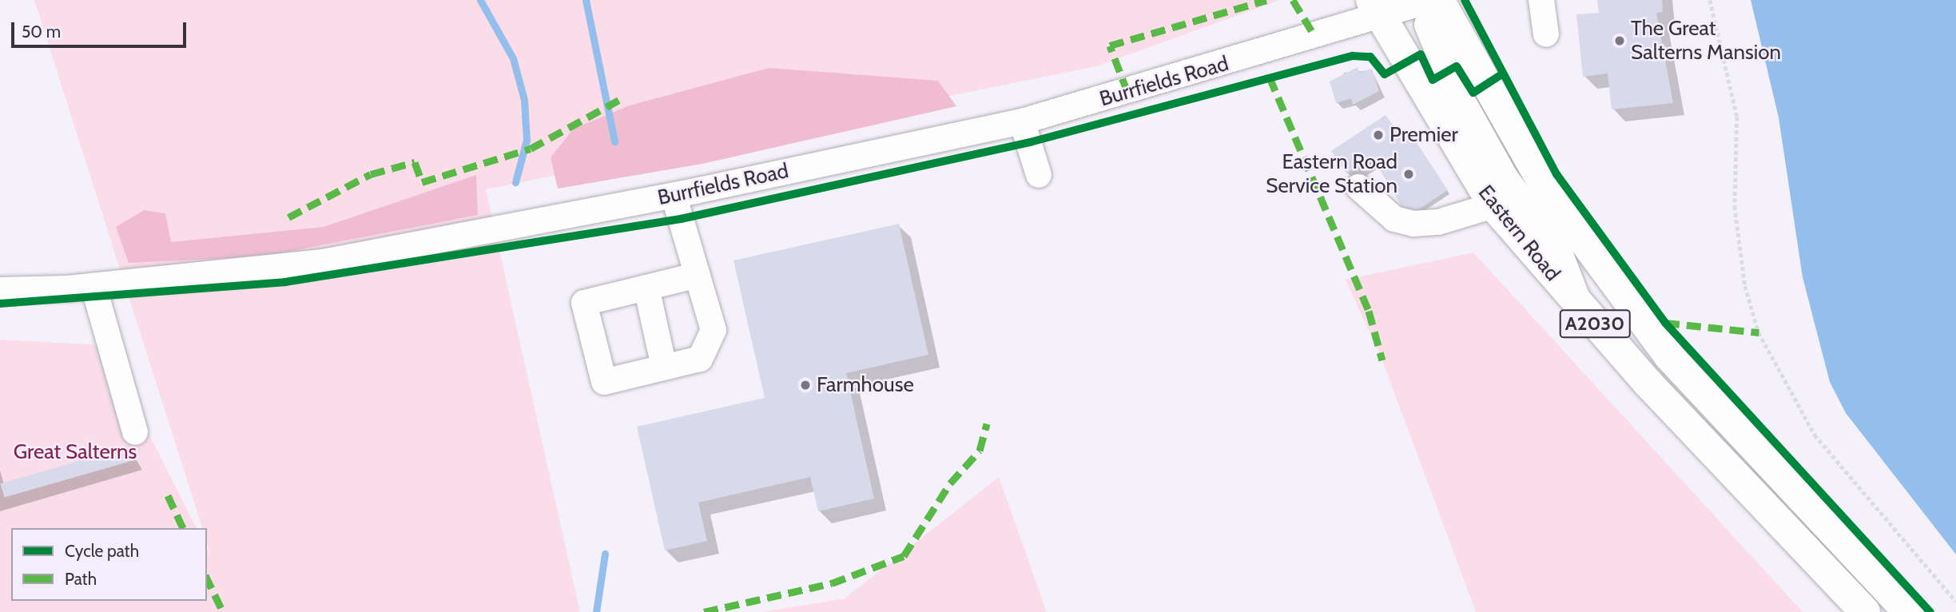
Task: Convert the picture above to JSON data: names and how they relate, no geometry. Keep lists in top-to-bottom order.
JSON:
{
  "streets": {
    "main road": ["Eastern Road", "A2030"],
    "street": ["Burrfields Road"]
  },
  "crossings": [
    ["Burrfields Road", "Eastern Road"]
  ],
  "parks": ["Great Salterns"],
  "places": [
    "The Great Salterns Mansion",
    "Premier",
    "Eastern Road Service Station",
    "Farmhouse"
  ],
  "legend": ["Cycle path", "Path"],
  "scale_bar": "50 m"
}
